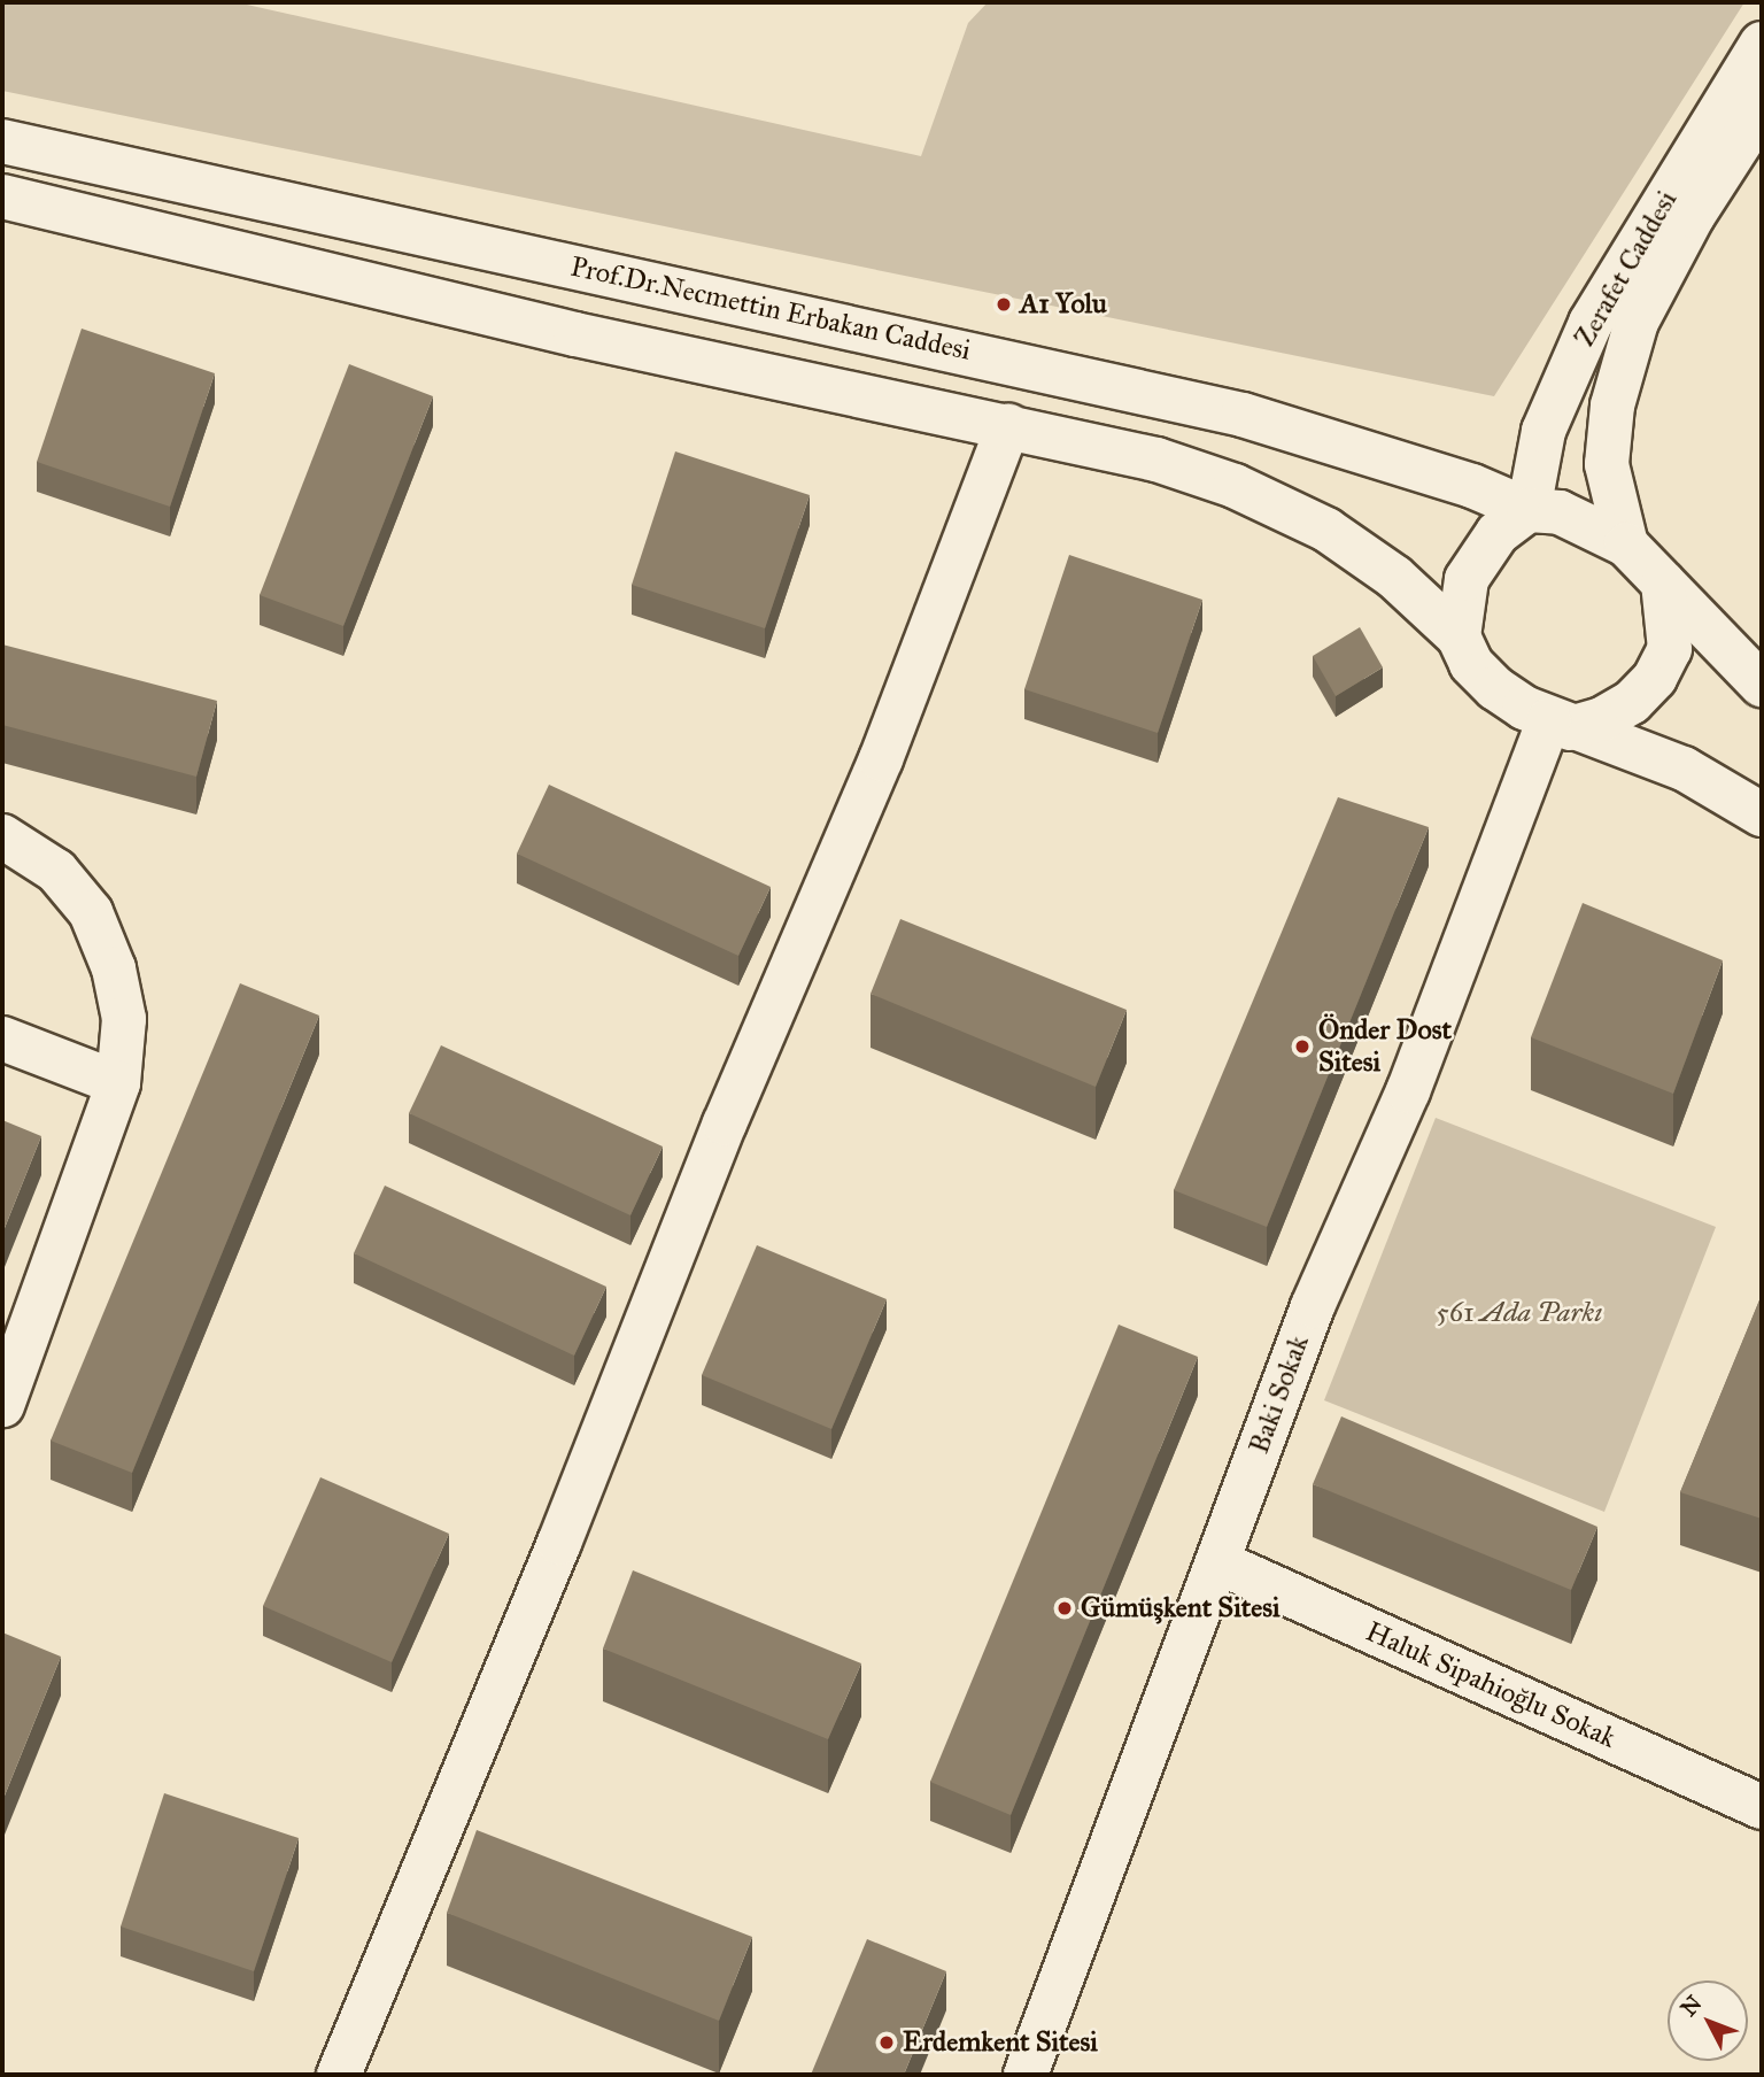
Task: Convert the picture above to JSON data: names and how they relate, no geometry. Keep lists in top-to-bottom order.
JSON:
{
  "streets": {
    "street": [
      "Zerafet Caddesi",
      "Prof.Dr.Necmettin Erbakan Caddesi",
      "Baki Sokak",
      "Haluk Sipahioğlu Sokak"
    ]
  },
  "crossings": [
    ["Zerafet Caddesi", "Prof.Dr.Necmettin Erbakan Caddesi"],
    ["Zerafet Caddesi", "Baki Sokak"],
    ["Prof.Dr.Necmettin Erbakan Caddesi", "Baki Sokak"],
    ["Baki Sokak", "Haluk Sipahioğlu Sokak"]
  ],
  "parks": ["561 Ada Parkı"],
  "places": [
    "A1 Yolu",
    "Önder Dost Sitesi",
    "Gümüşkent Sitesi",
    "Erdemkent Sitesi"
  ],
  "north": "top left"
}
